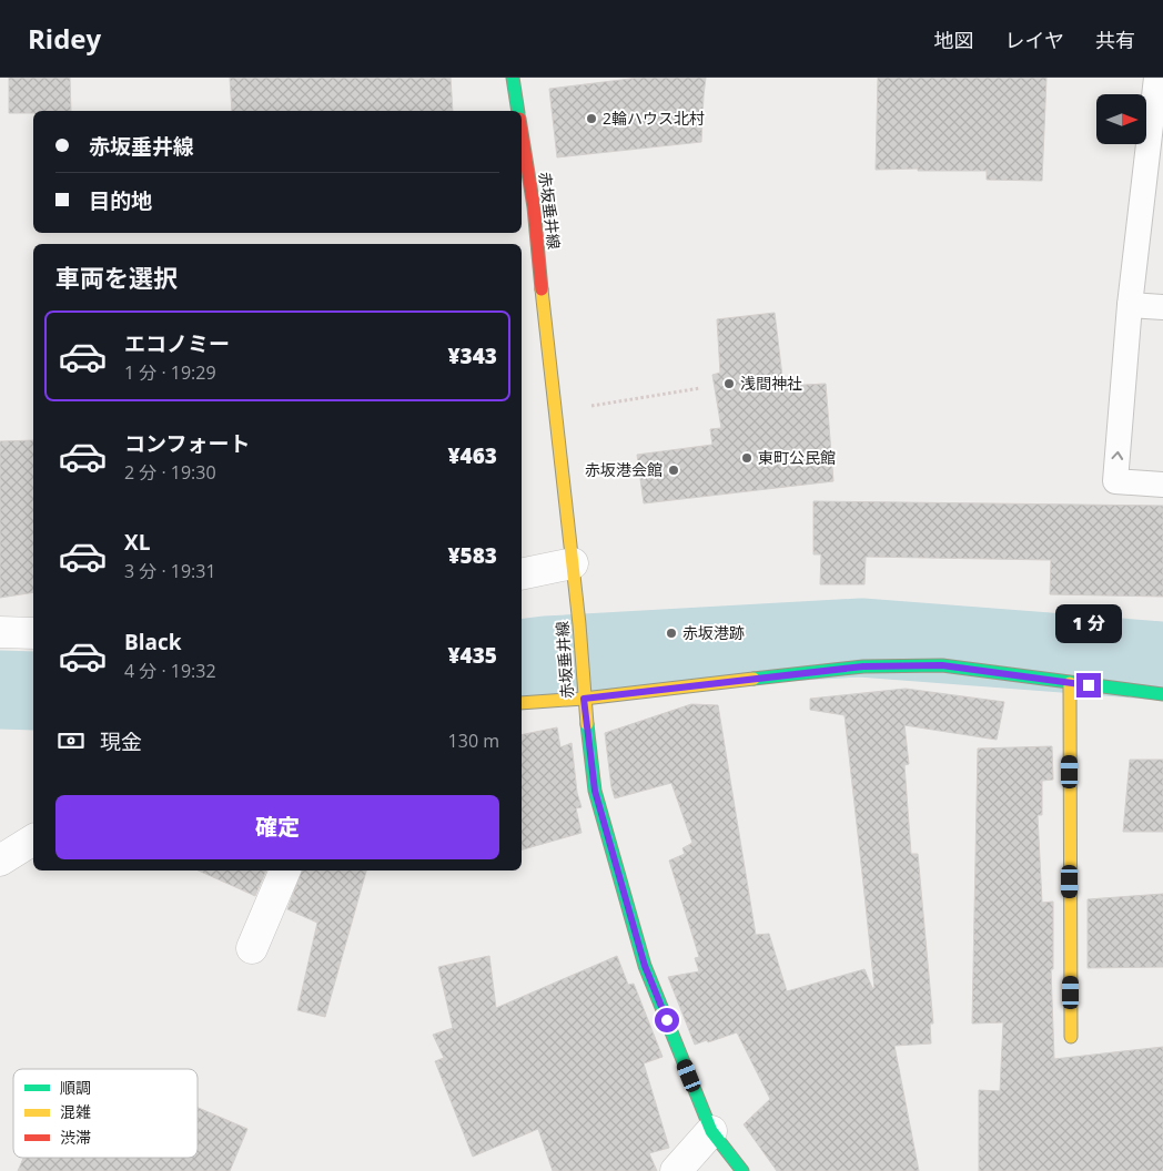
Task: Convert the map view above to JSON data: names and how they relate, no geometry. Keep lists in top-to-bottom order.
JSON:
{
  "streets": {
    "main road": ["赤坂垂井線"]
  },
  "places": [
    "2輪ハウス北村",
    "浅間神社",
    "東町公民館",
    "赤坂港会館",
    "赤坂港跡"
  ],
  "legend": ["順調", "混雑", "渋滞"],
  "north": "right",
  "page": {
    "header": "Ridey",
    "nav": ["地図", "レイヤ", "共有"],
    "banner": ["赤坂垂井線", "目的地"],
    "heading": "車両を選択",
    "list": [
      {
        "name": "エコノミー",
        "note": "1 分 · 19:29",
        "value": "¥343"
      },
      {
        "name": "コンフォート",
        "note": "2 分 · 19:30",
        "value": "¥463"
      },
      {
        "name": "XL",
        "note": "3 分 · 19:31",
        "value": "¥583"
      },
      {
        "name": "Black",
        "note": "4 分 · 19:32",
        "value": "¥435"
      }
    ],
    "bubble": "1 分",
    "pay": ["現金", "130 m"],
    "buttons": "確定"
  }
}
